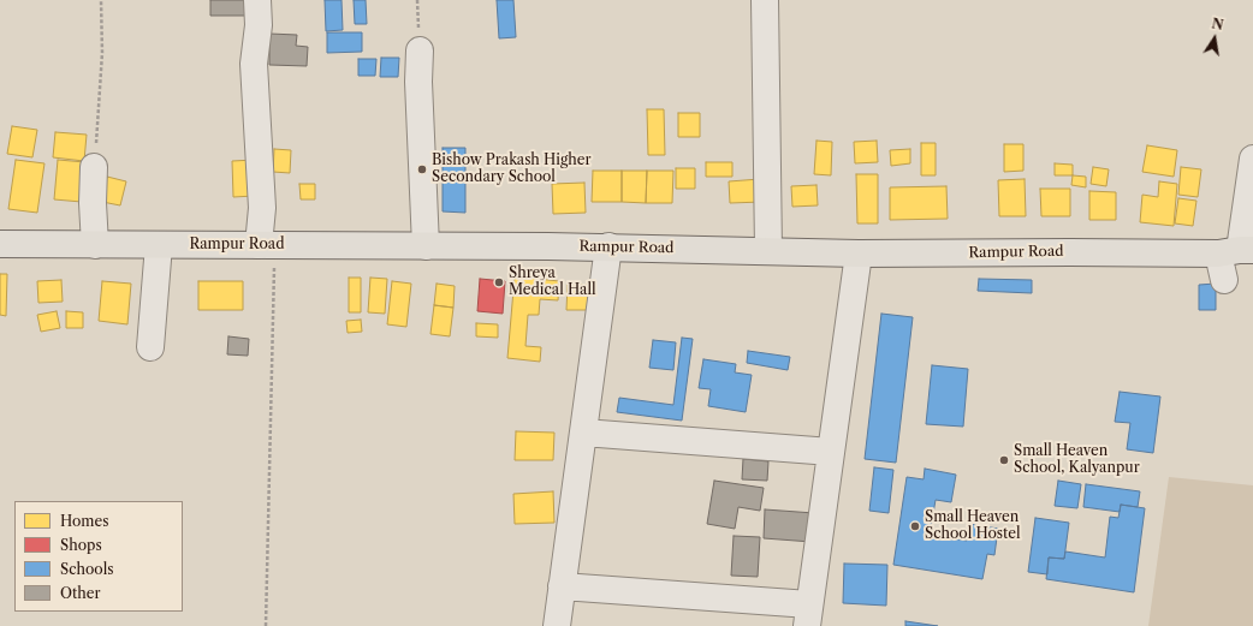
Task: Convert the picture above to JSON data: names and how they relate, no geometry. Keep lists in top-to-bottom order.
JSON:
{
  "streets": {
    "main road": ["Rampur Road"]
  },
  "places": [
    "Bishow Prakash Higher Secondary School",
    "Shreya Medical Hall",
    "Small Heaven School, Kalyanpur",
    "Small Heaven School Hostel"
  ],
  "legend": [
    "Homes",
    "Shops",
    "Schools",
    "Other"
  ],
  "north": "top"
}
